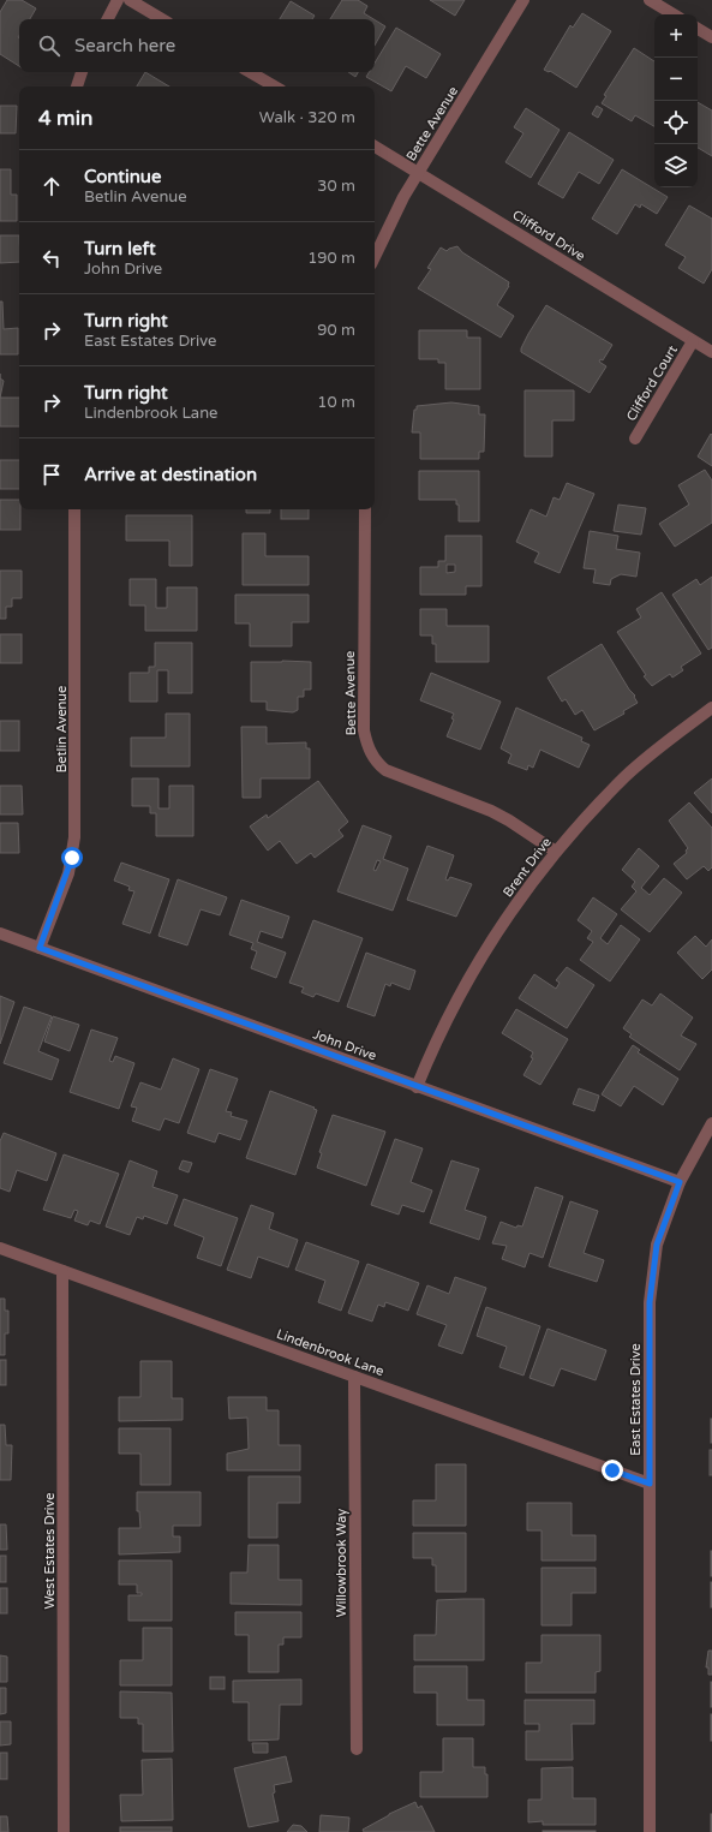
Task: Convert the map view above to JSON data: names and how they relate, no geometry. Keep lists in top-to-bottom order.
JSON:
{
  "streets": {
    "street": [
      "Bette Avenue",
      "Clifford Drive",
      "Clifford Court",
      "Betlin Avenue",
      "Brent Drive",
      "John Drive",
      "Lindenbrook Lane",
      "East Estates Drive",
      "West Estates Drive",
      "Willowbrook Way"
    ]
  },
  "crossings": [
    ["Bette Avenue", "Clifford Drive"],
    ["Bette Avenue", "Brent Drive"],
    ["Clifford Drive", "Clifford Court"],
    ["Betlin Avenue", "John Drive"],
    ["Brent Drive", "John Drive"],
    ["John Drive", "East Estates Drive"],
    ["Lindenbrook Lane", "East Estates Drive"],
    ["Lindenbrook Lane", "West Estates Drive"],
    ["Lindenbrook Lane", "Willowbrook Way"]
  ],
  "page": {
    "map_buttons": ["+", "−"],
    "search": "Search here",
    "heading": ["4 min", "Walk · 320 m"],
    "list": [
      ["Continue", "Betlin Avenue", "30 m"],
      ["Turn left", "John Drive", "190 m"],
      ["Turn right", "East Estates Drive", "90 m"],
      ["Turn right", "Lindenbrook Lane", "10 m"],
      "Arrive at destination"
    ]
  }
}
